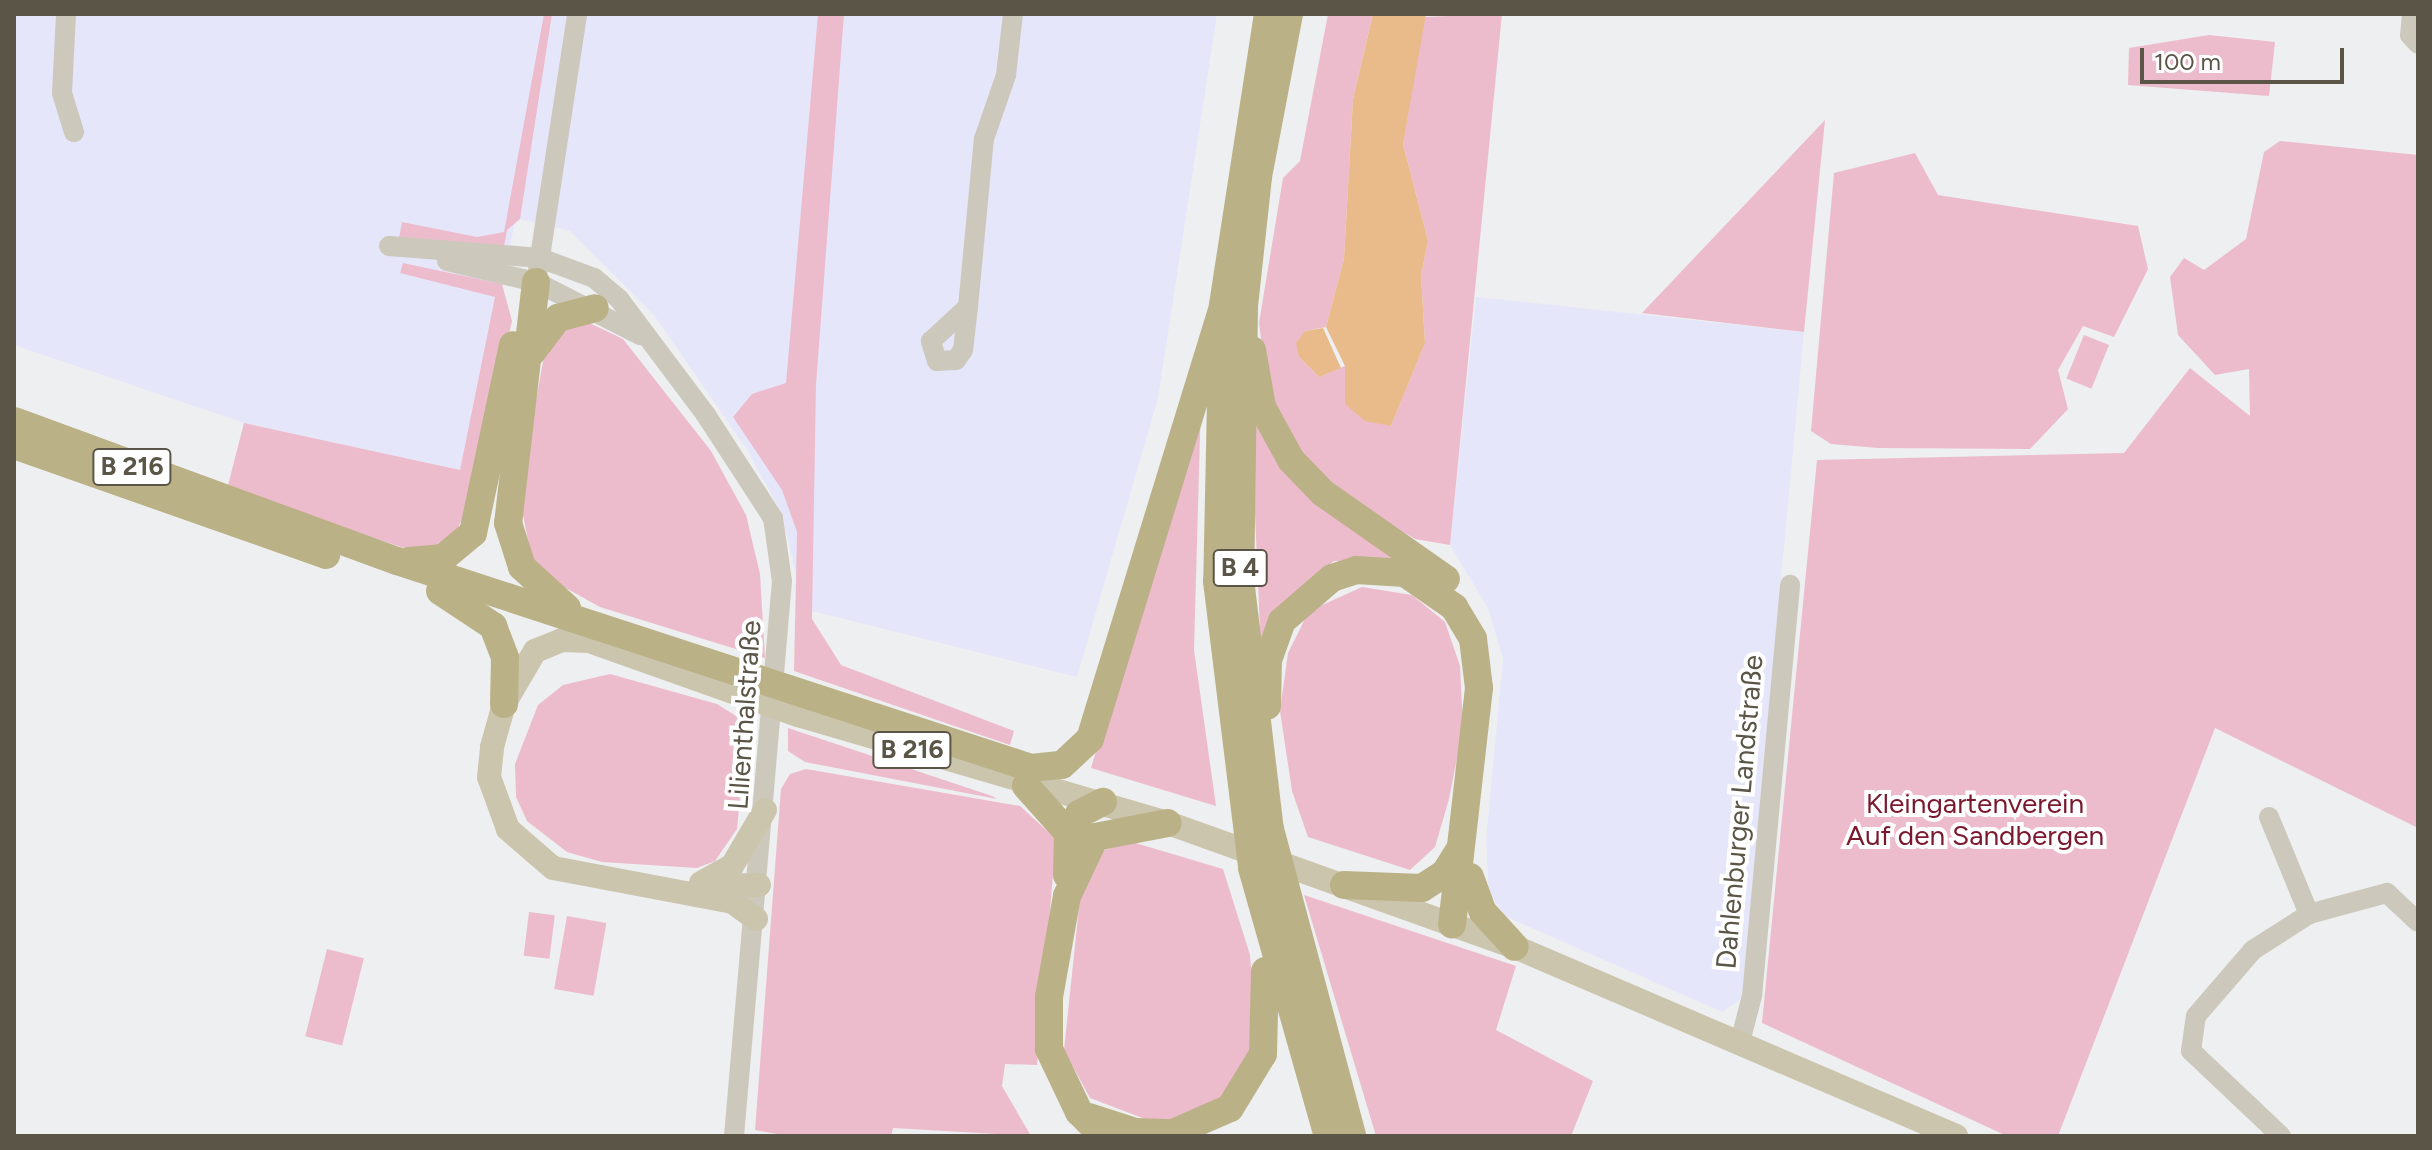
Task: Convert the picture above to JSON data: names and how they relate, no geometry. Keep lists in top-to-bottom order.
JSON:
{
  "streets": {
    "highway": ["B 216", "B 4"],
    "street": ["Lilienthalstraße", "Dahlenburger Landstraße"]
  },
  "parks": ["Kleingartenverein Auf den Sandbergen"],
  "scale_bar": "100 m"
}
